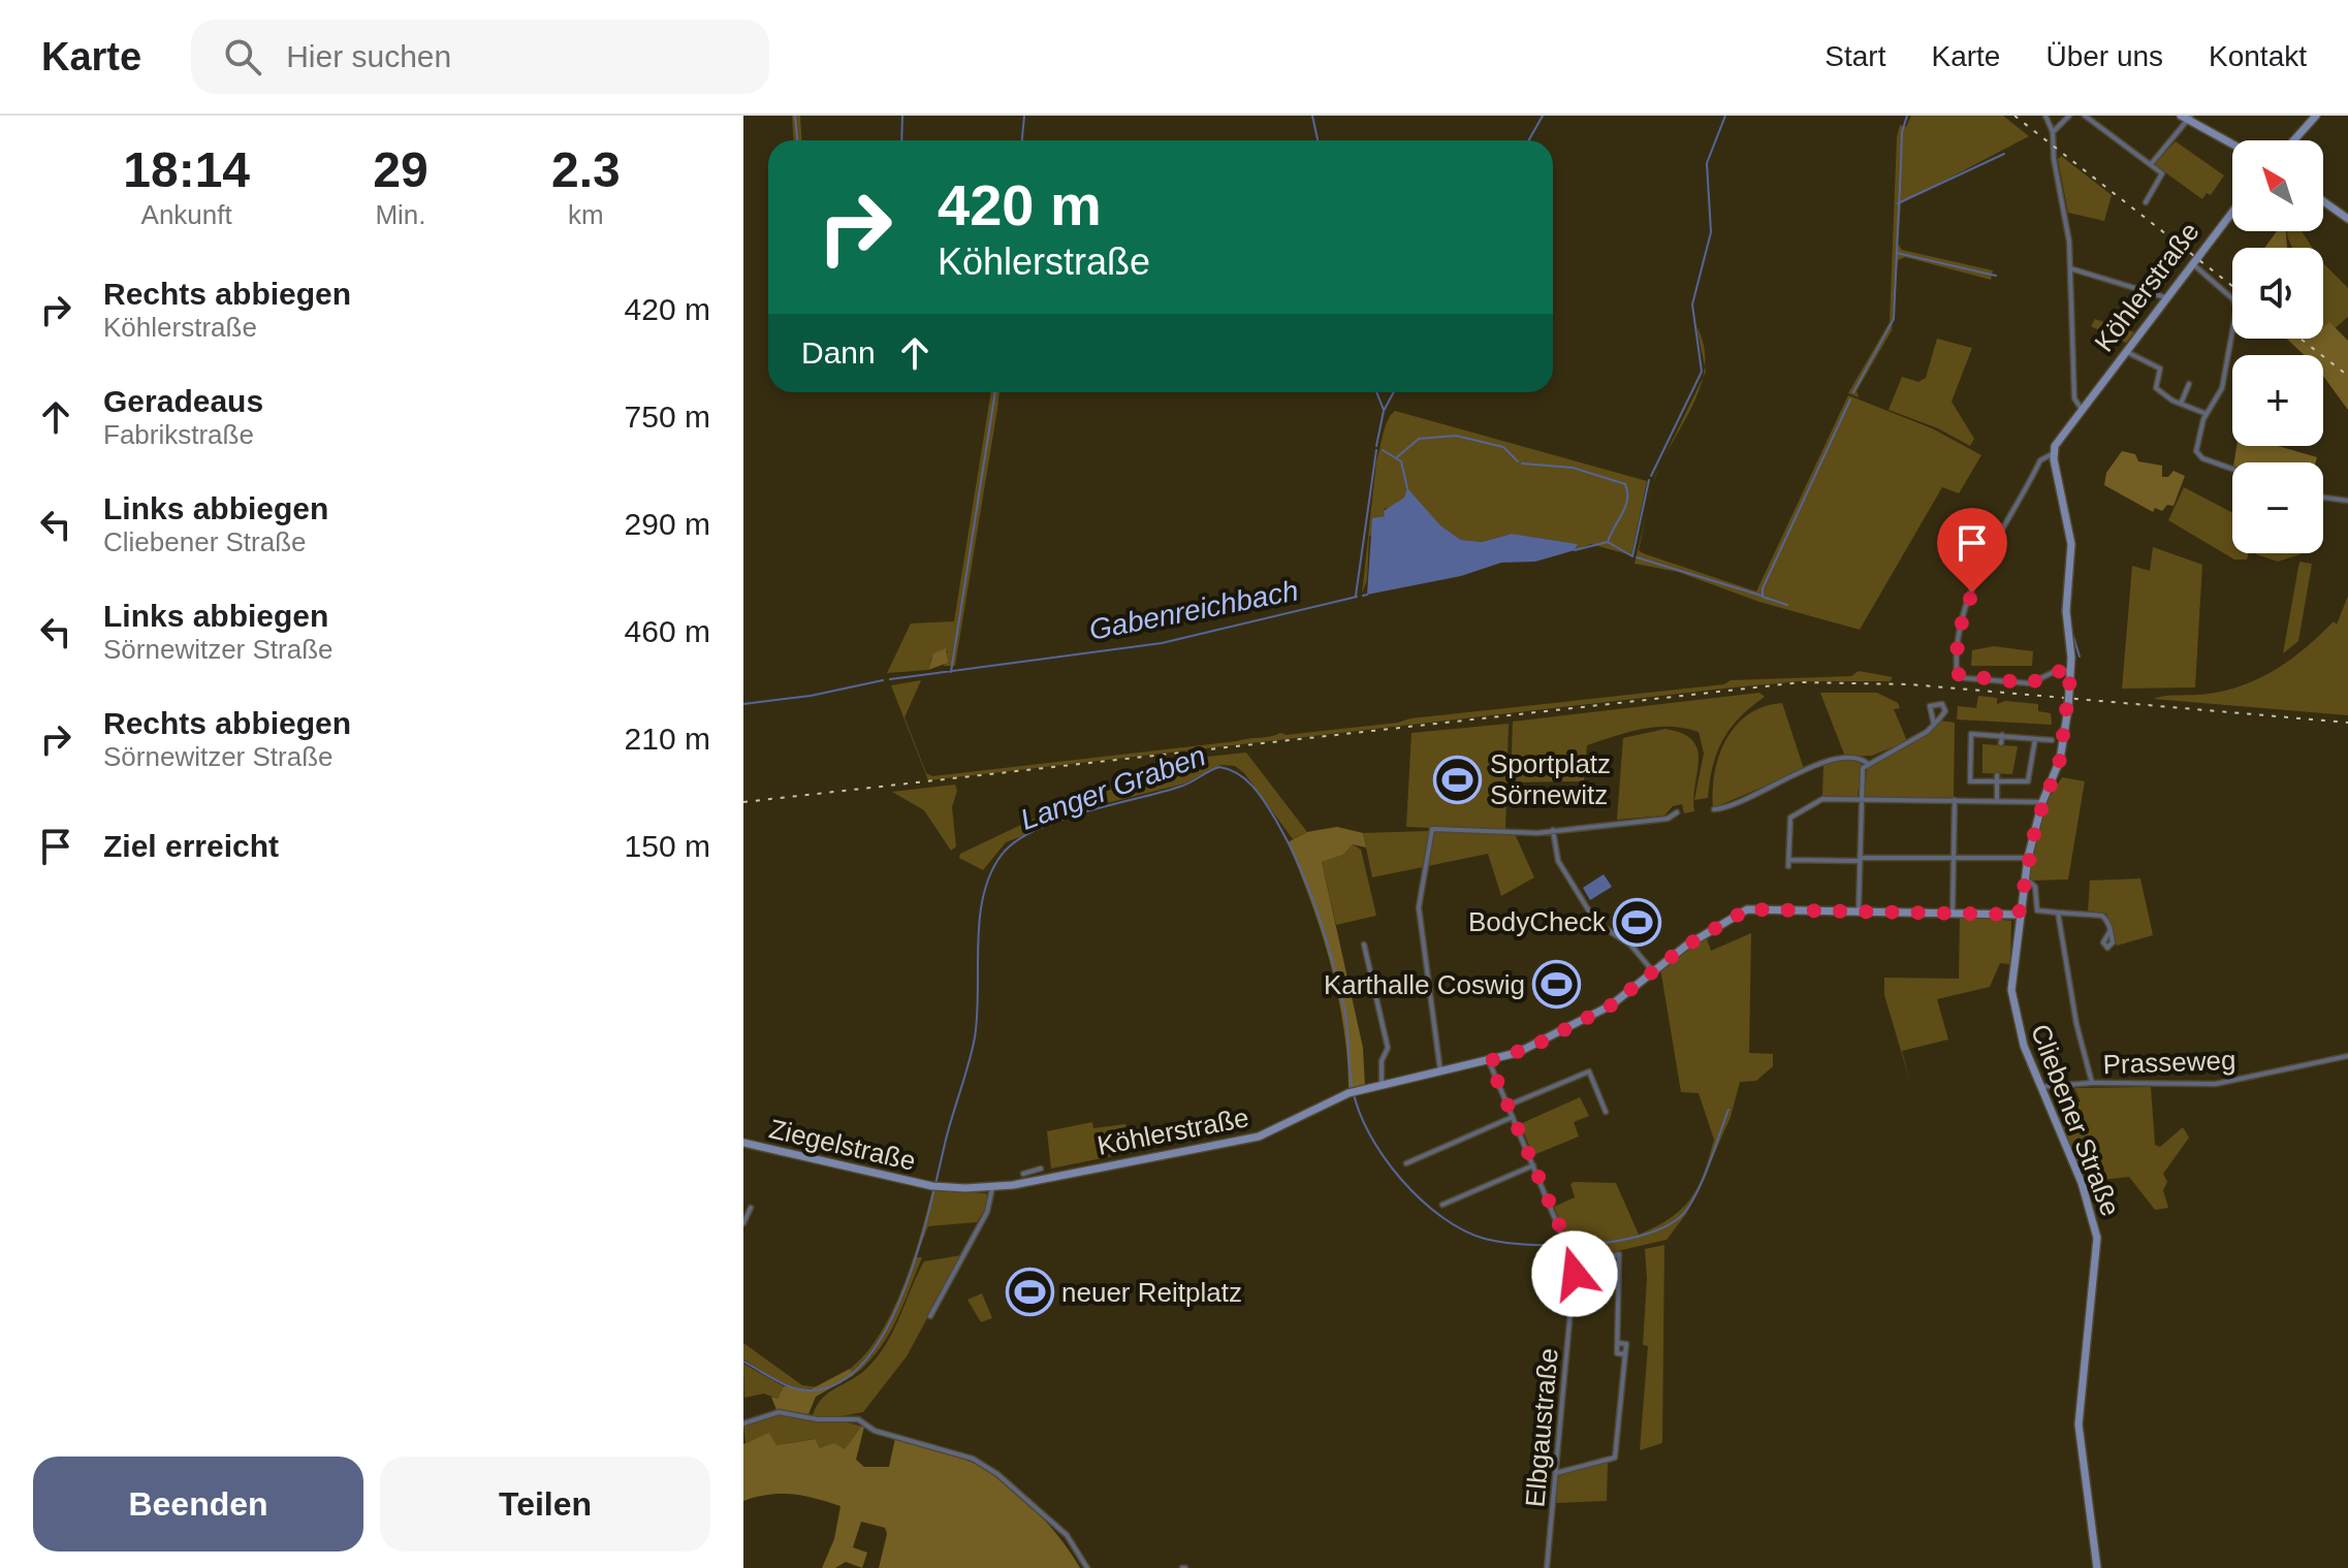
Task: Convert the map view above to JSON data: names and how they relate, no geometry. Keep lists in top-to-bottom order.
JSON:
{
  "streets": {
    "street": [
      "Köhlerstraße",
      "Prasseweg",
      "Cliebener Straße",
      "Ziegelstraße",
      "Elbgaustraße"
    ]
  },
  "crossings": [
    ["Köhlerstraße", "Cliebener Straße"],
    ["Köhlerstraße", "Ziegelstraße"],
    ["Köhlerstraße", "Elbgaustraße"],
    ["Prasseweg", "Cliebener Straße"]
  ],
  "water": ["Gabenreichbach", "Langer Graben"],
  "places": {
    "sports": [
      "Sportplatz Sörnewitz",
      "BodyCheck",
      "Karthalle Coswig",
      "neuer Reitplatz"
    ]
  },
  "north": "top left",
  "page": {
    "header": "Karte",
    "search": "Hier suchen",
    "nav": [
      "Start",
      "Karte",
      "Über uns",
      "Kontakt"
    ],
    "eta": [
      "18:14",
      "Ankunft",
      "29",
      "Min.",
      "2.3",
      "km"
    ],
    "map_buttons": ["+", "−"],
    "turn": ["420 m", "Köhlerstraße"],
    "list": [
      {
        "name": "Rechts abbiegen",
        "note": "Köhlerstraße",
        "value": "420 m"
      },
      {
        "name": "Geradeaus",
        "note": "Fabrikstraße",
        "value": "750 m"
      },
      {
        "name": "Links abbiegen",
        "note": "Cliebener Straße",
        "value": "290 m"
      },
      {
        "name": "Links abbiegen",
        "note": "Sörnewitzer Straße",
        "value": "460 m"
      },
      {
        "name": "Rechts abbiegen",
        "note": "Sörnewitzer Straße",
        "value": "210 m"
      },
      {
        "name": "Ziel erreicht",
        "value": "150 m"
      }
    ],
    "then": "Dann",
    "buttons": ["Beenden", "Teilen"]
  }
}
